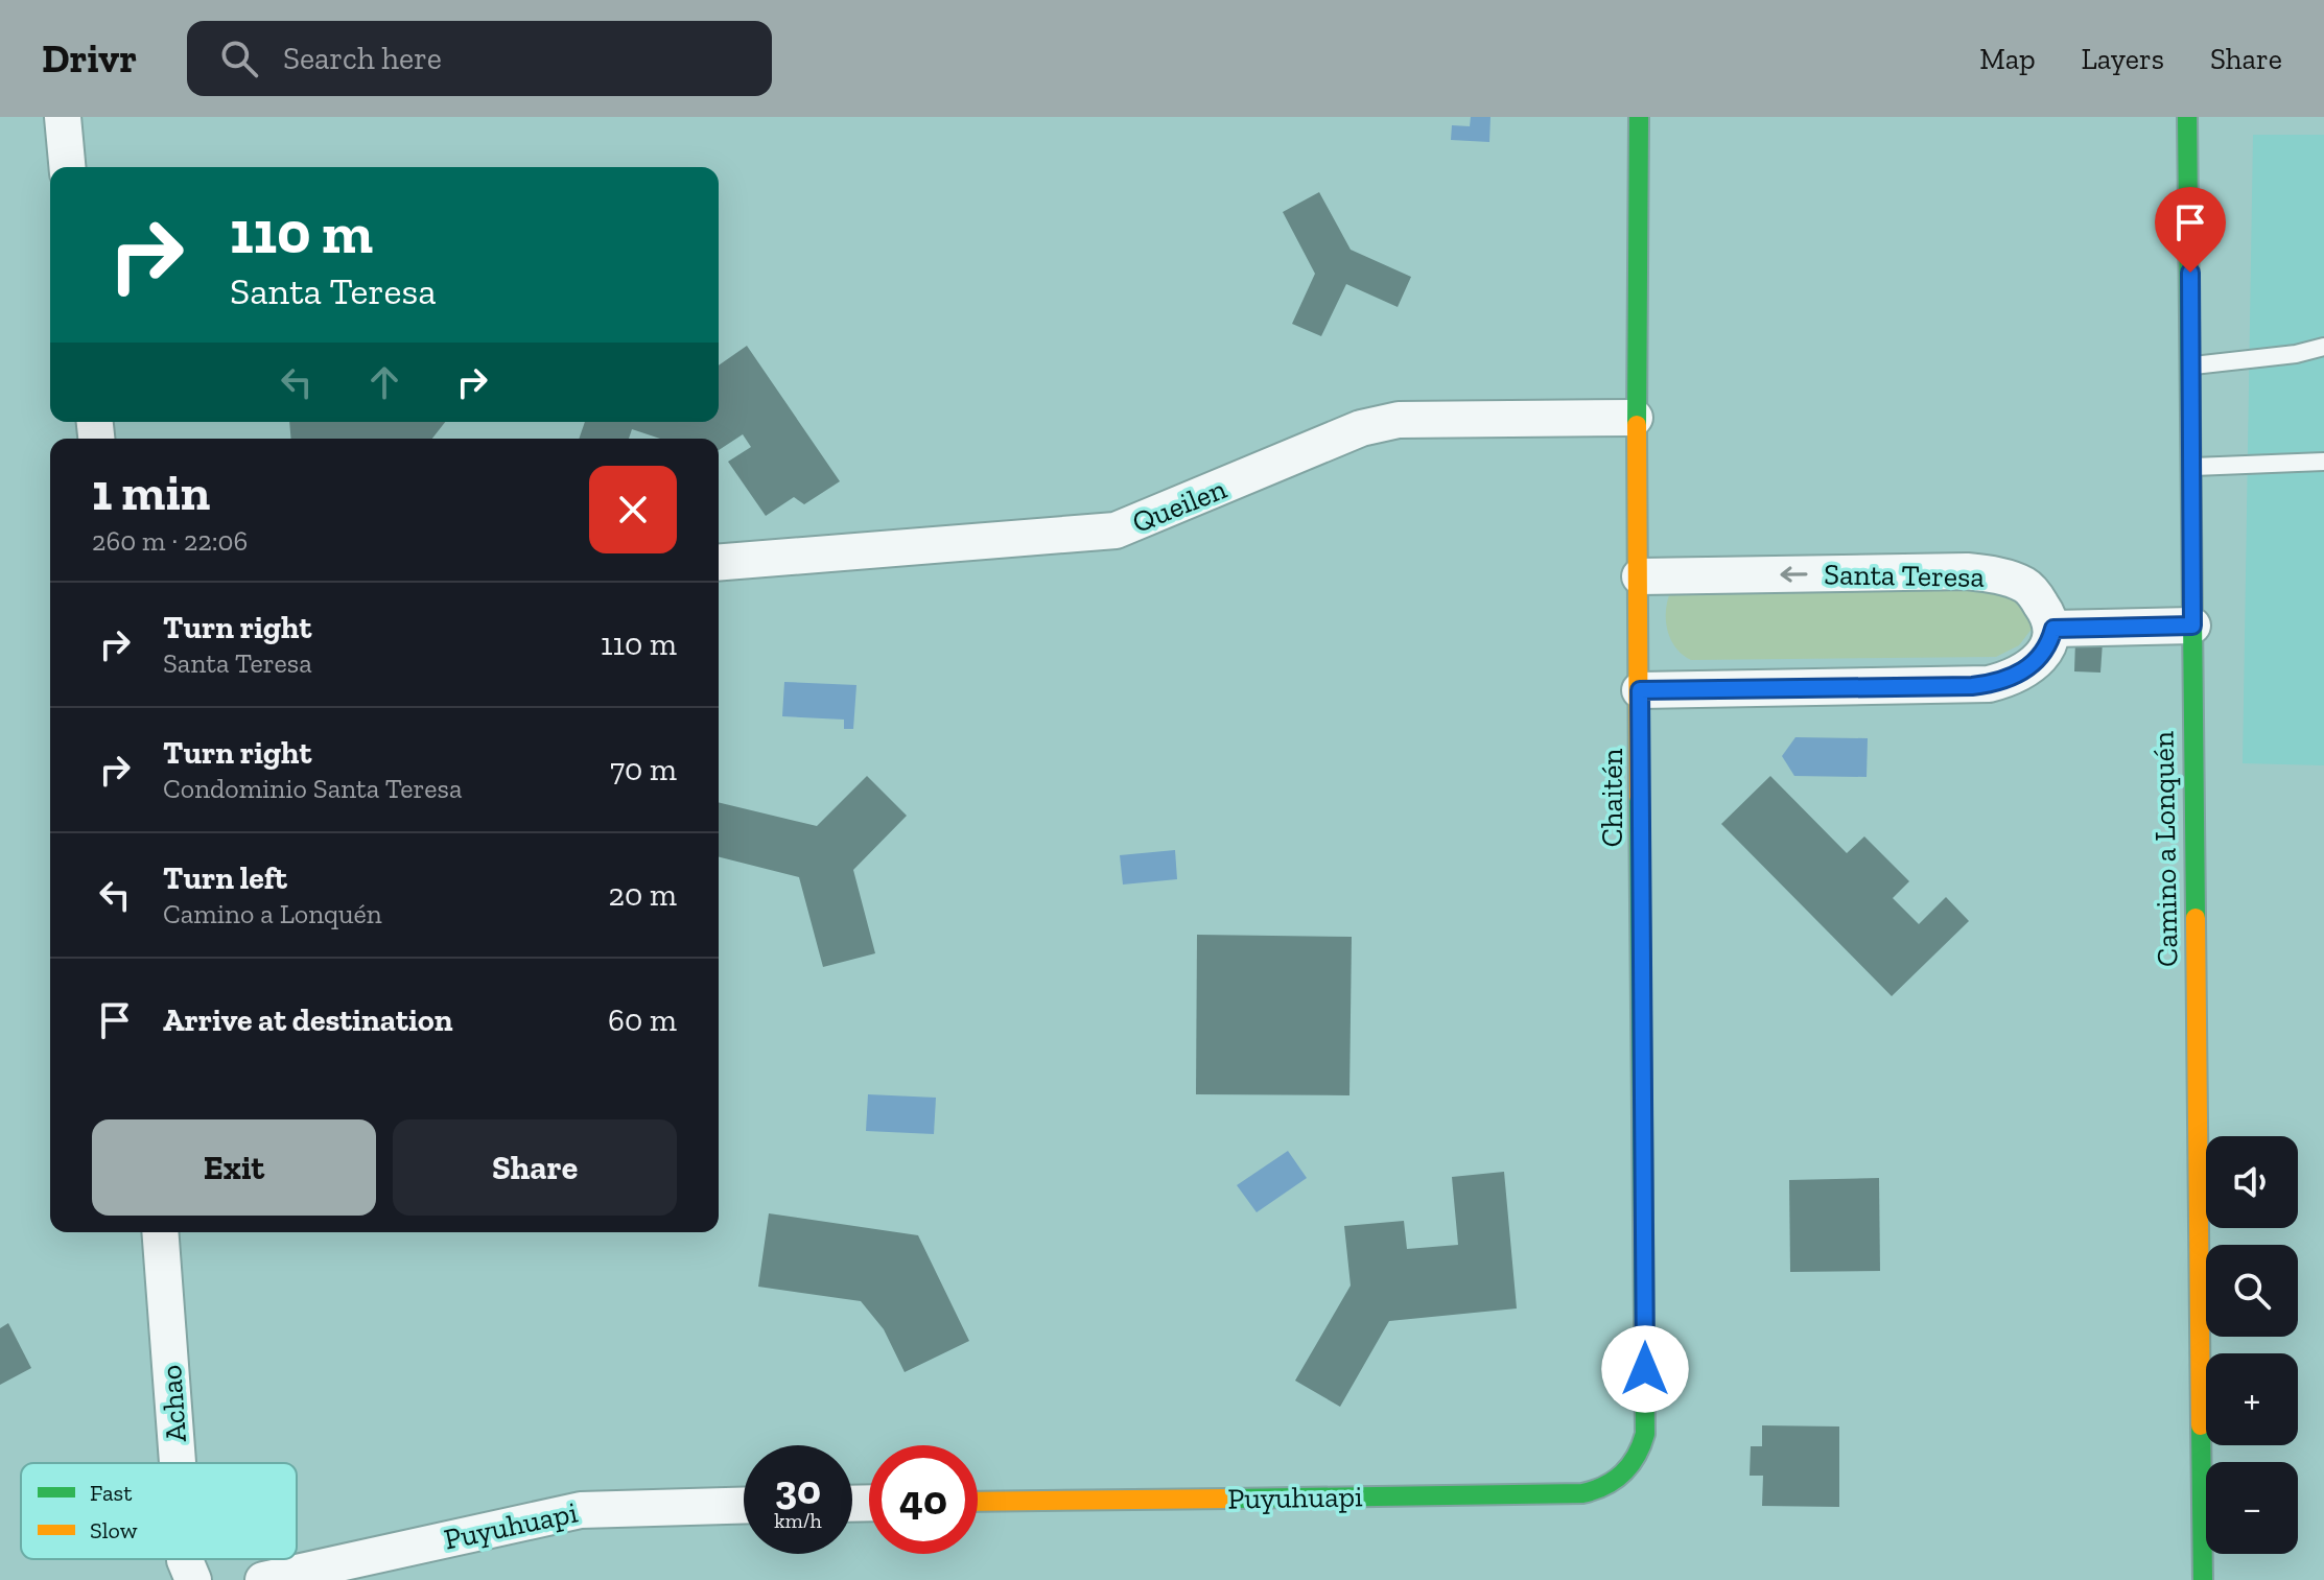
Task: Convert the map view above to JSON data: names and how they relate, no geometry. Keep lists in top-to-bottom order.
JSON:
{
  "streets": {
    "street": [
      "Queilen",
      "Santa Teresa",
      "Chaitén",
      "Camino a Lonquén",
      "Achao",
      "Puyuhuapi"
    ]
  },
  "crossings": [
    ["Queilen", "Chaitén"],
    ["Santa Teresa", "Chaitén"],
    ["Chaitén", "Puyuhuapi"]
  ],
  "legend": ["Fast", "Slow"],
  "page": {
    "header": "Drivr",
    "search": "Search here",
    "nav": ["Map", "Layers", "Share"],
    "turn": ["110 m", "Santa Teresa"],
    "heading": ["1 min", "260 m · 22:06"],
    "list": [
      {
        "name": "Turn right",
        "note": "Santa Teresa",
        "value": "110 m"
      },
      {
        "name": "Turn right",
        "note": "Condominio Santa Teresa",
        "value": "70 m"
      },
      {
        "name": "Turn left",
        "note": "Camino a Lonquén",
        "value": "20 m"
      },
      {
        "name": "Arrive at destination",
        "value": "60 m"
      }
    ],
    "buttons": ["Exit", "Share"],
    "map_buttons": ["+", "−"],
    "speed": "30 km/h",
    "limit": "40"
  }
}
